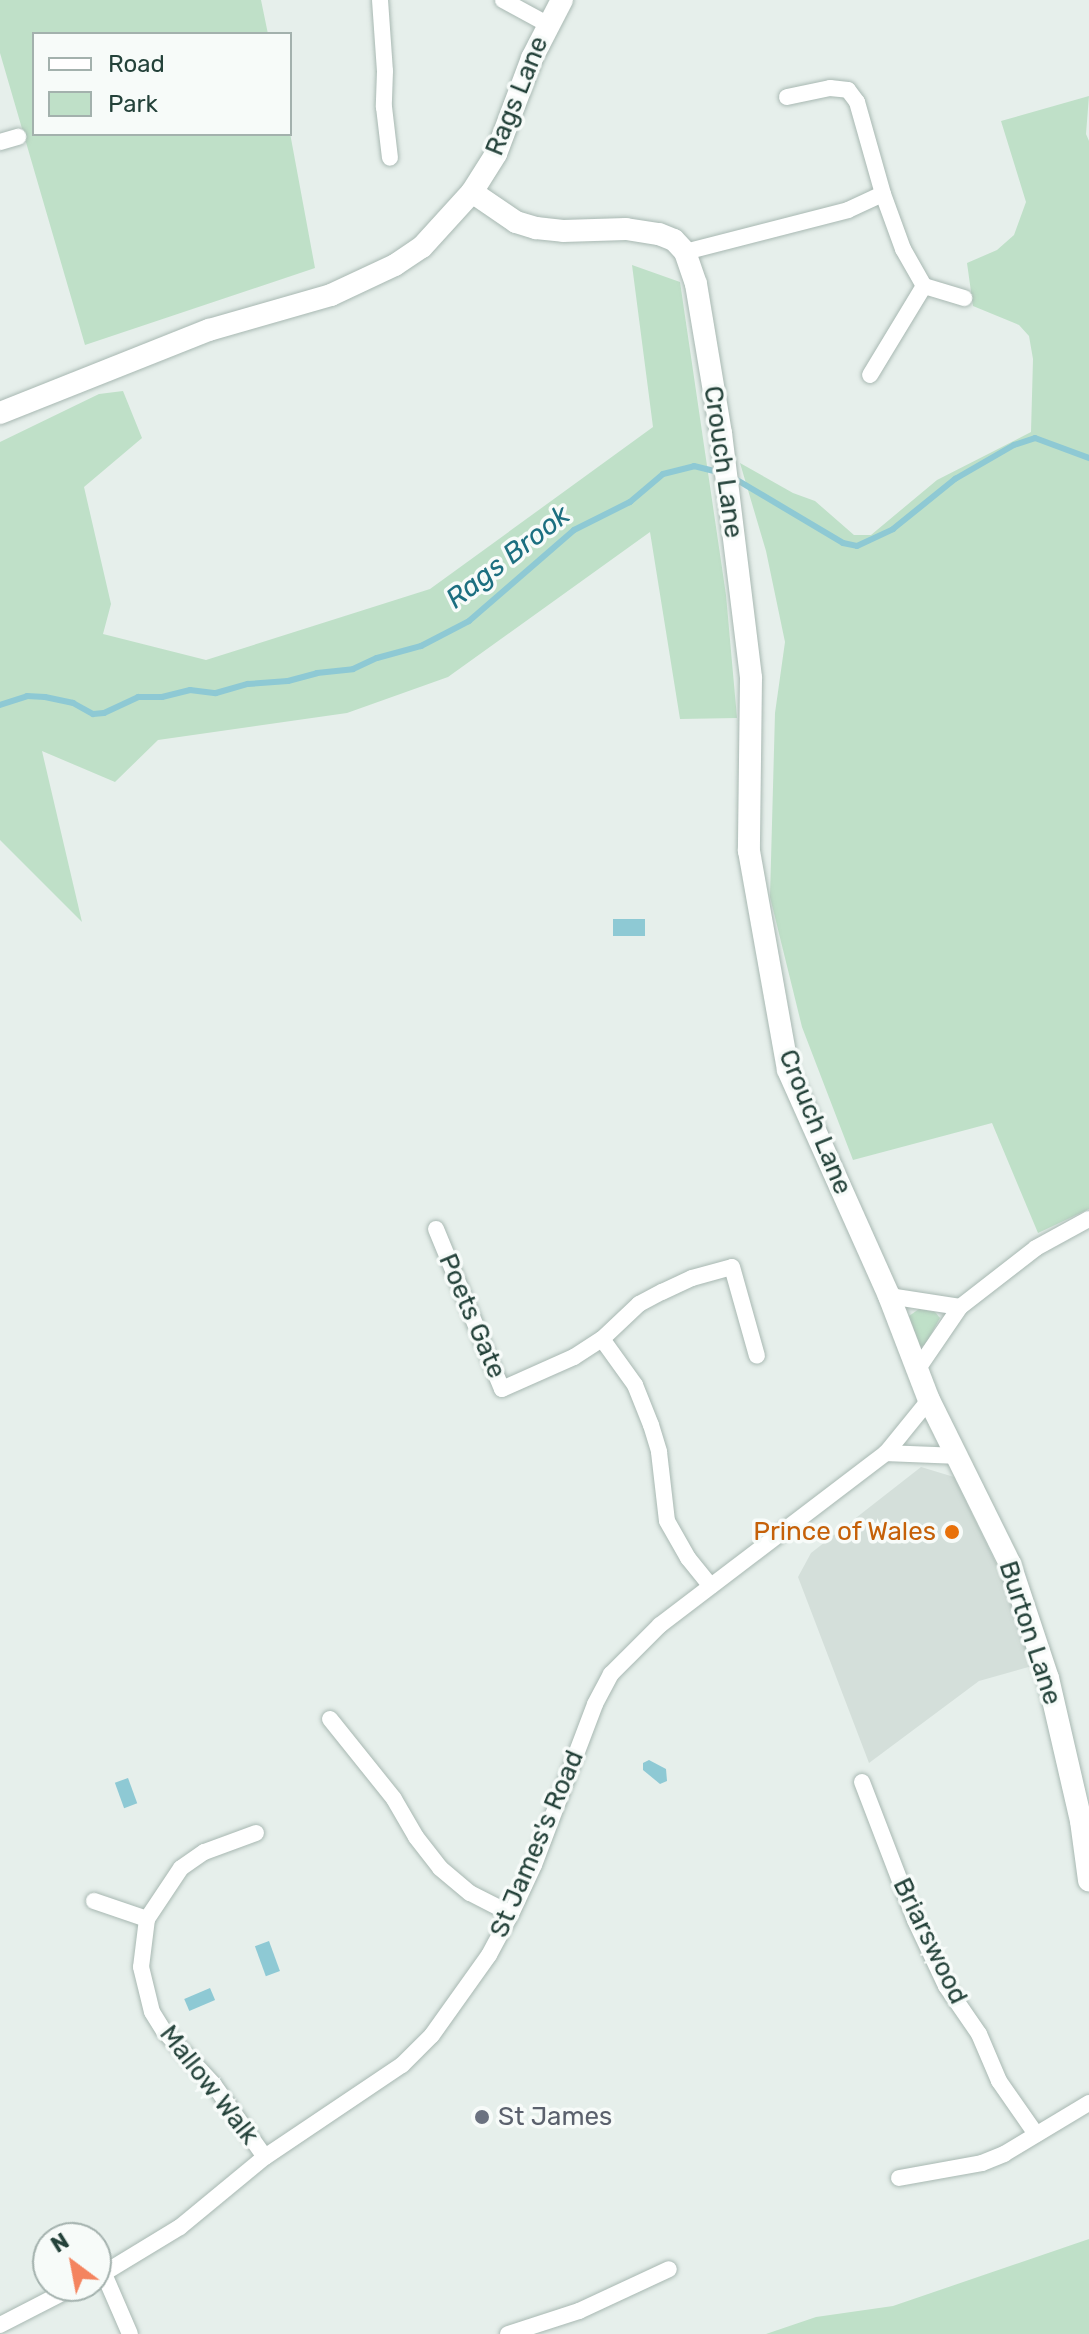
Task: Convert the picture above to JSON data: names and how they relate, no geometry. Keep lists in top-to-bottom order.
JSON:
{
  "streets": {
    "street": [
      "Rags Lane",
      "Crouch Lane",
      "Poets Gate",
      "Burton Lane",
      "St James's Road",
      "Briarswood",
      "Mallow Walk"
    ]
  },
  "crossings": [
    ["Crouch Lane", "Burton Lane"],
    ["Crouch Lane", "St James's Road"],
    ["Burton Lane", "St James's Road"],
    ["St James's Road", "Mallow Walk"]
  ],
  "water": ["Rags Brook"],
  "places": ["Prince of Wales", "St James"],
  "legend": ["Road", "Park"],
  "north": "top left"
}
